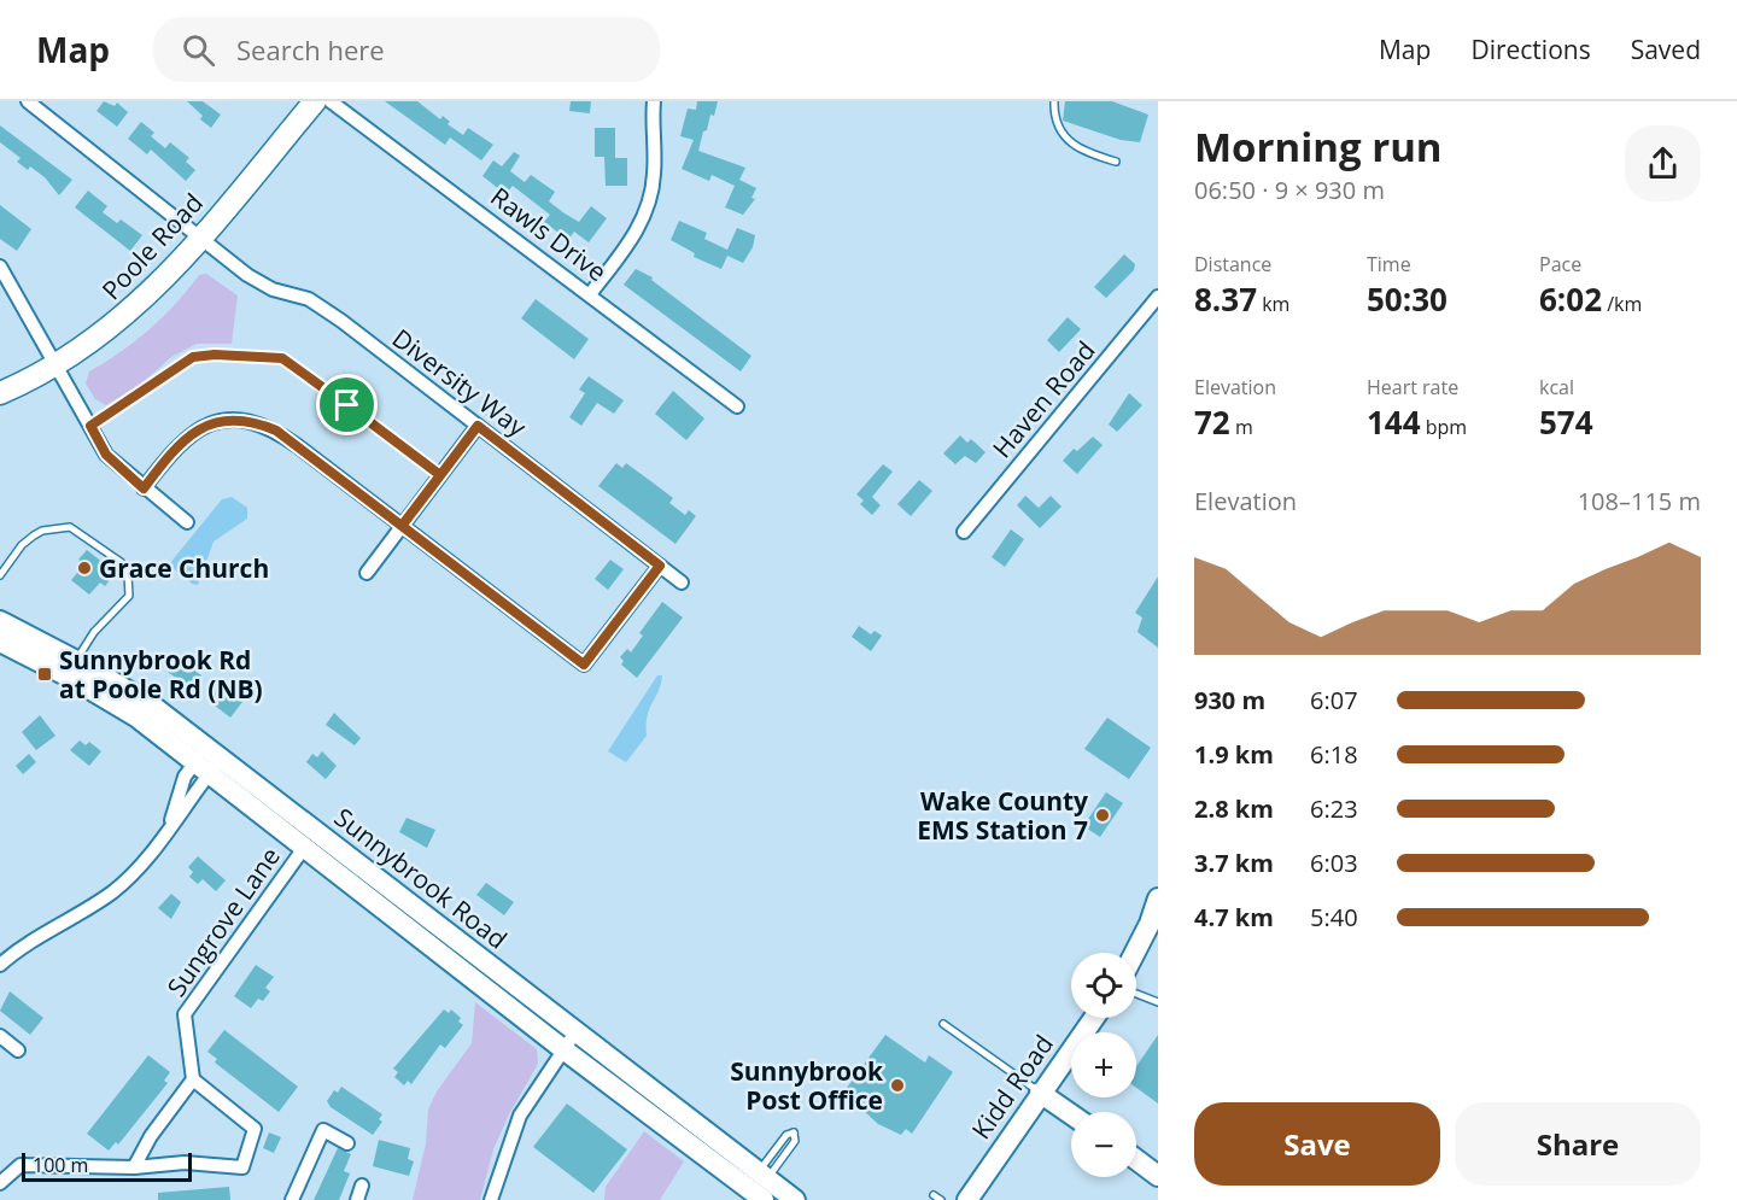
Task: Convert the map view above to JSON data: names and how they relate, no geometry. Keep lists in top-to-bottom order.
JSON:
{
  "streets": {
    "main road": ["Poole Road", "Sunnybrook Road", "Kidd Road"],
    "street": [
      "Rawls Drive",
      "Diversity Way",
      "Haven Road",
      "Sungrove Lane"
    ]
  },
  "crossings": [
    ["Poole Road", "Diversity Way"],
    ["Sunnybrook Road", "Sungrove Lane"]
  ],
  "places": {
    "other": ["Grace Church", "Wake County EMS Station 7", "Sunnybrook Post Office"],
    "transit": ["Sunnybrook Rd at Poole Rd (NB)"]
  },
  "scale_bar": "100 m",
  "page": {
    "header": "Map",
    "search": "Search here",
    "nav": ["Map", "Directions", "Saved"],
    "heading": ["Morning run", "06:50 · 9 × 930 m"],
    "stats": [
      ["Distance", "8.37 km"],
      ["Time", "50:30"],
      ["Pace", "6:02 /km"],
      ["Elevation", "72 m"],
      ["Heart rate", "144 bpm"],
      ["kcal", "574"]
    ],
    "chart": ["Elevation", "108–115 m"],
    "list": [
      {
        "name": "930 m",
        "note": "6:07"
      },
      {
        "name": "1.9 km",
        "note": "6:18"
      },
      {
        "name": "2.8 km",
        "note": "6:23"
      },
      {
        "name": "3.7 km",
        "note": "6:03"
      },
      {
        "name": "4.7 km",
        "note": "5:40"
      }
    ],
    "map_buttons": ["+", "−"],
    "buttons": ["Save", "Share"],
    "scale": "100 m"
  }
}
